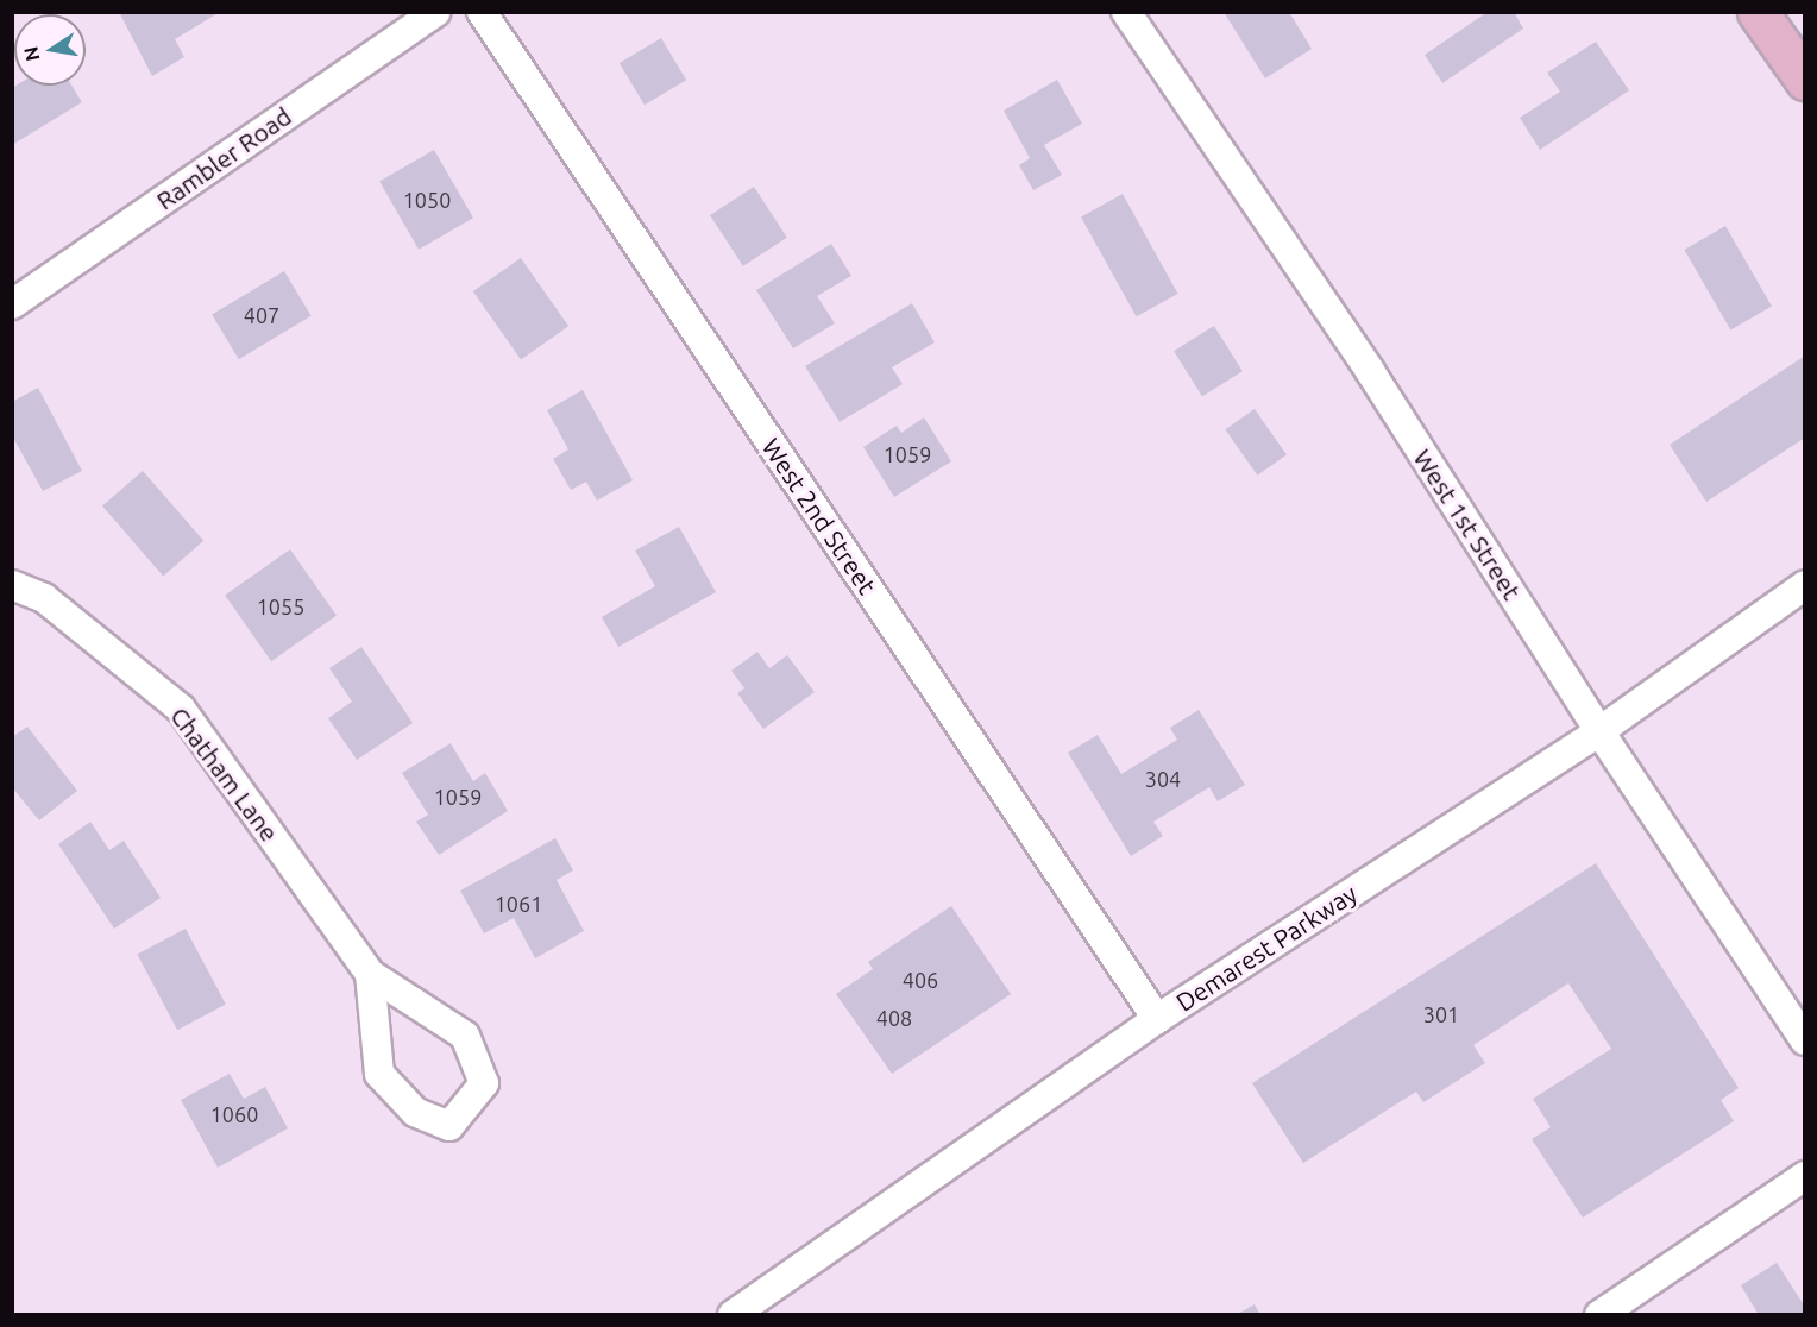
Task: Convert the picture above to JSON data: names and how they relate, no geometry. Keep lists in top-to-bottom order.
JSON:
{
  "streets": {
    "street": [
      "Rambler Road",
      "West 2nd Street",
      "West 1st Street",
      "Chatham Lane",
      "Demarest Parkway"
    ]
  },
  "crossings": [
    ["West 2nd Street", "Demarest Parkway"],
    ["West 1st Street", "Demarest Parkway"]
  ],
  "house_numbers": [
    "1050",
    "407",
    "1059",
    "1055",
    "304",
    "1059",
    "1061",
    "406",
    "301",
    "408",
    "1060"
  ],
  "north": "left"
}
